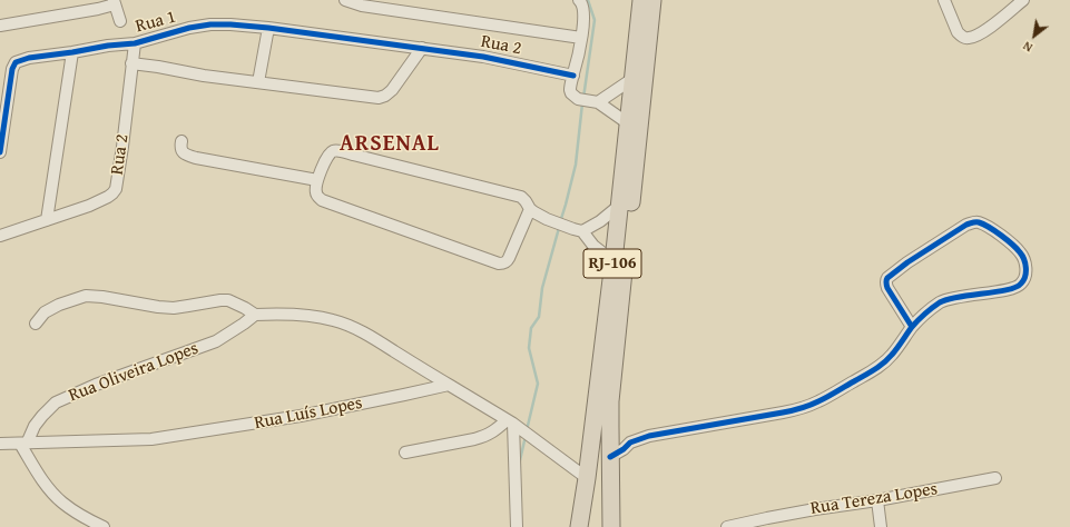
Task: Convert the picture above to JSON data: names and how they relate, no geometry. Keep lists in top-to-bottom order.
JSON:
{
  "streets": {
    "highway": ["RJ-106"],
    "street": [
      "Rua 1",
      "Rua 2",
      "Rua Oliveira Lopes",
      "Rua Luís Lopes",
      "Rua Tereza Lopes"
    ]
  },
  "crossings": [
    ["Rua 1", "Rua 2"],
    ["Rua Oliveira Lopes", "Rua Luís Lopes"]
  ],
  "districts": ["ARSENAL"],
  "north": "bottom left"
}
